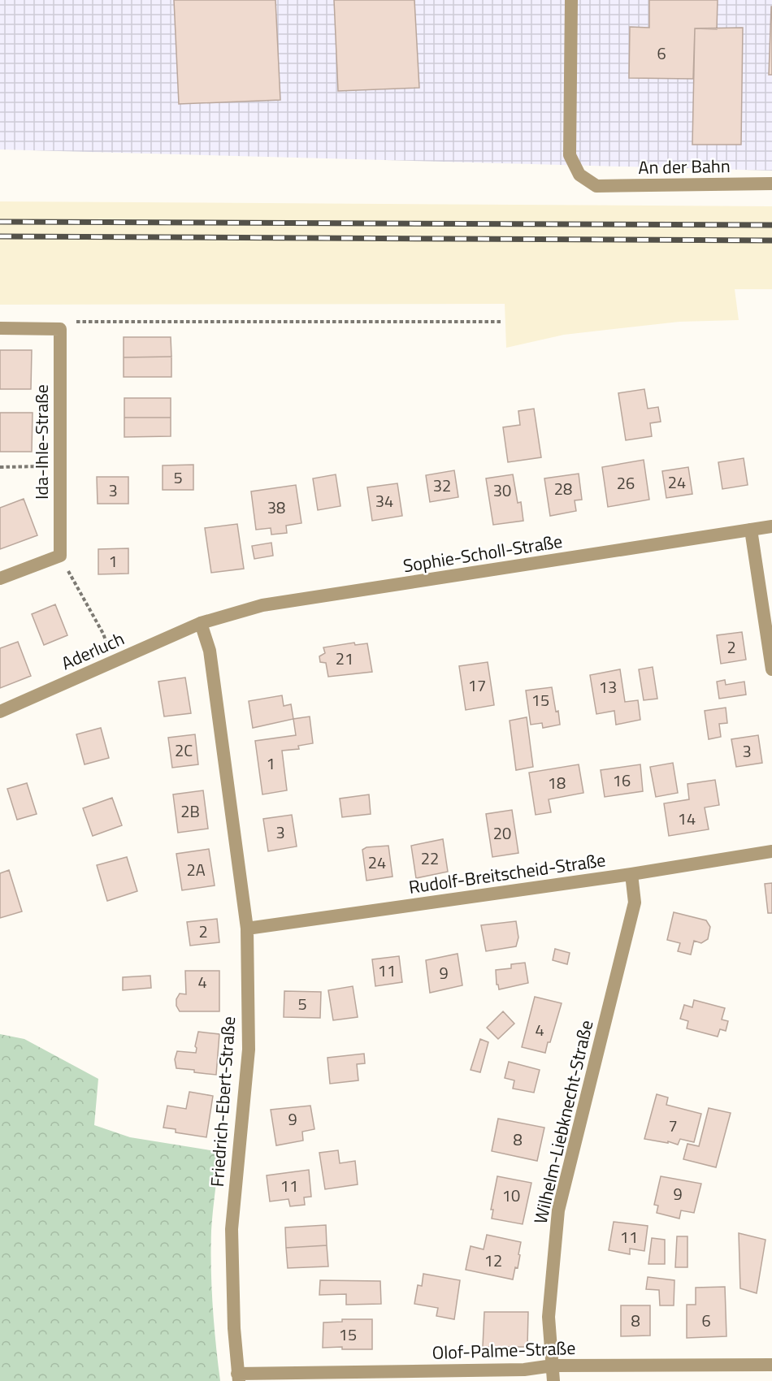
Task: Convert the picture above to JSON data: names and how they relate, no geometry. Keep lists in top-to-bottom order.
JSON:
{
  "streets": {
    "street": [
      "An der Bahn",
      "Ida-Ihle-Straße",
      "Sophie-Scholl-Straße",
      "Aderluch",
      "Rudolf-Breitscheid-Straße",
      "Friedrich-Ebert-Straße",
      "Wilhelm-Liebknecht-Straße",
      "Olof-Palme-Straße"
    ]
  },
  "crossings": [
    ["Sophie-Scholl-Straße", "Aderluch"],
    ["Sophie-Scholl-Straße", "Friedrich-Ebert-Straße"],
    ["Aderluch", "Friedrich-Ebert-Straße"],
    ["Rudolf-Breitscheid-Straße", "Friedrich-Ebert-Straße"],
    ["Rudolf-Breitscheid-Straße", "Wilhelm-Liebknecht-Straße"],
    ["Friedrich-Ebert-Straße", "Olof-Palme-Straße"],
    ["Wilhelm-Liebknecht-Straße", "Olof-Palme-Straße"]
  ],
  "house_numbers": [
    "6",
    "5",
    "24",
    "26",
    "32",
    "28",
    "3",
    "30",
    "34",
    "38",
    "1",
    "2",
    "21",
    "17",
    "13",
    "15",
    "2C",
    "3",
    "1",
    "16",
    "18",
    "2B",
    "14",
    "3",
    "20",
    "22",
    "24",
    "2A",
    "2",
    "11",
    "9",
    "4",
    "5",
    "4",
    "9",
    "7",
    "8",
    "11",
    "9",
    "10",
    "11",
    "12",
    "8",
    "6",
    "15"
  ]
}
